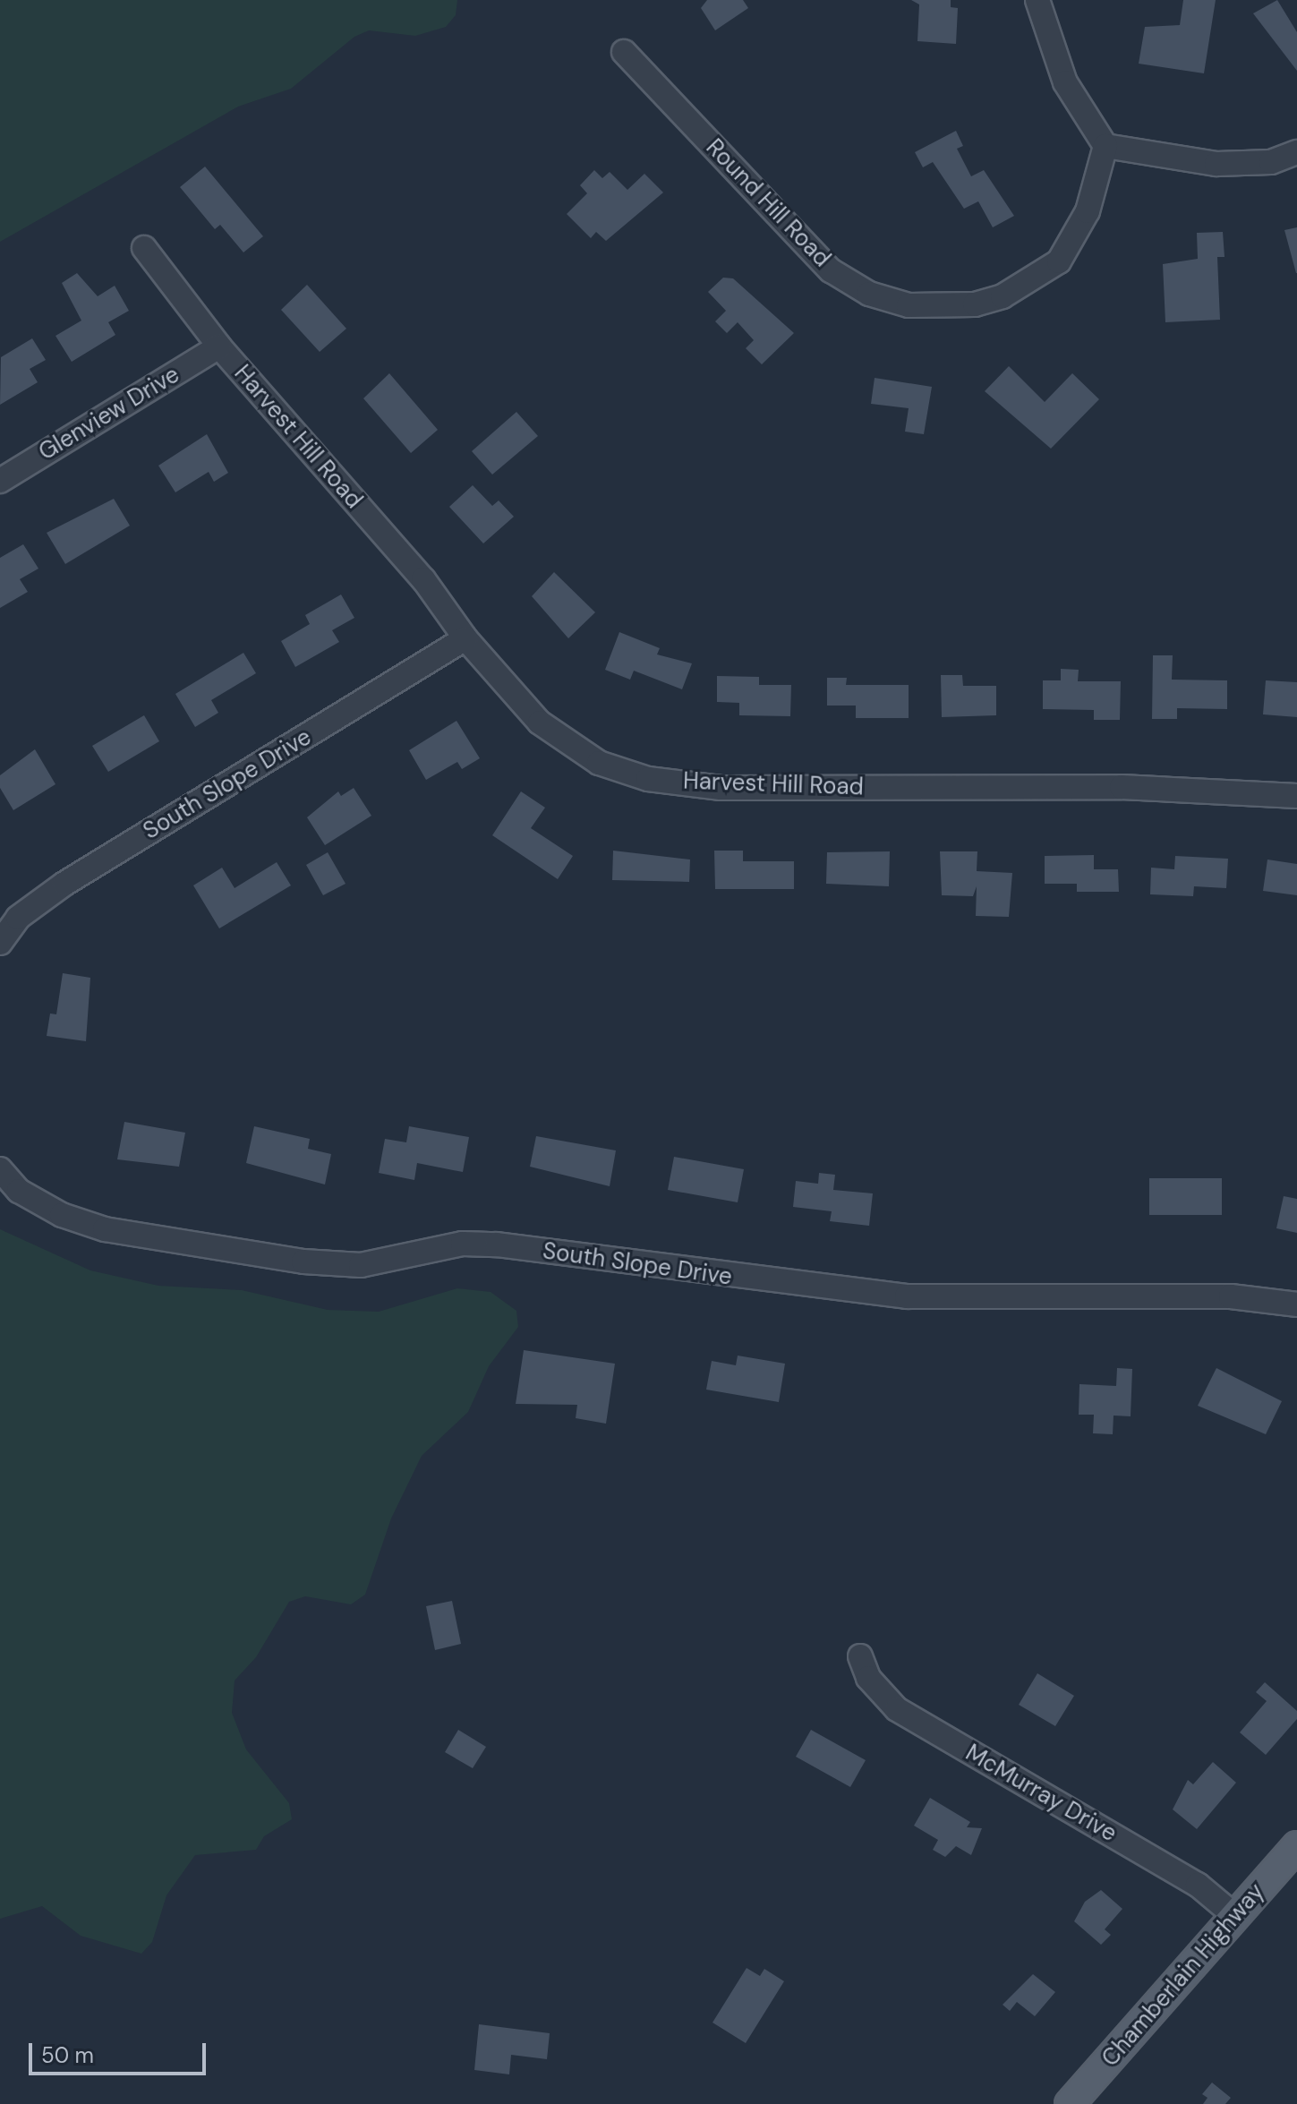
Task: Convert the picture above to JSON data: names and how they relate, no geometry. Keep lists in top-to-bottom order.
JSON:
{
  "streets": {
    "main road": ["Chamberlain Highway"],
    "street": [
      "Round Hill Road",
      "Glenview Drive",
      "Harvest Hill Road",
      "South Slope Drive",
      "McMurray Drive"
    ]
  },
  "crossings": [
    ["Glenview Drive", "Harvest Hill Road"],
    ["Harvest Hill Road", "South Slope Drive"],
    ["McMurray Drive", "Chamberlain Highway"]
  ],
  "scale_bar": "50 m"
}
